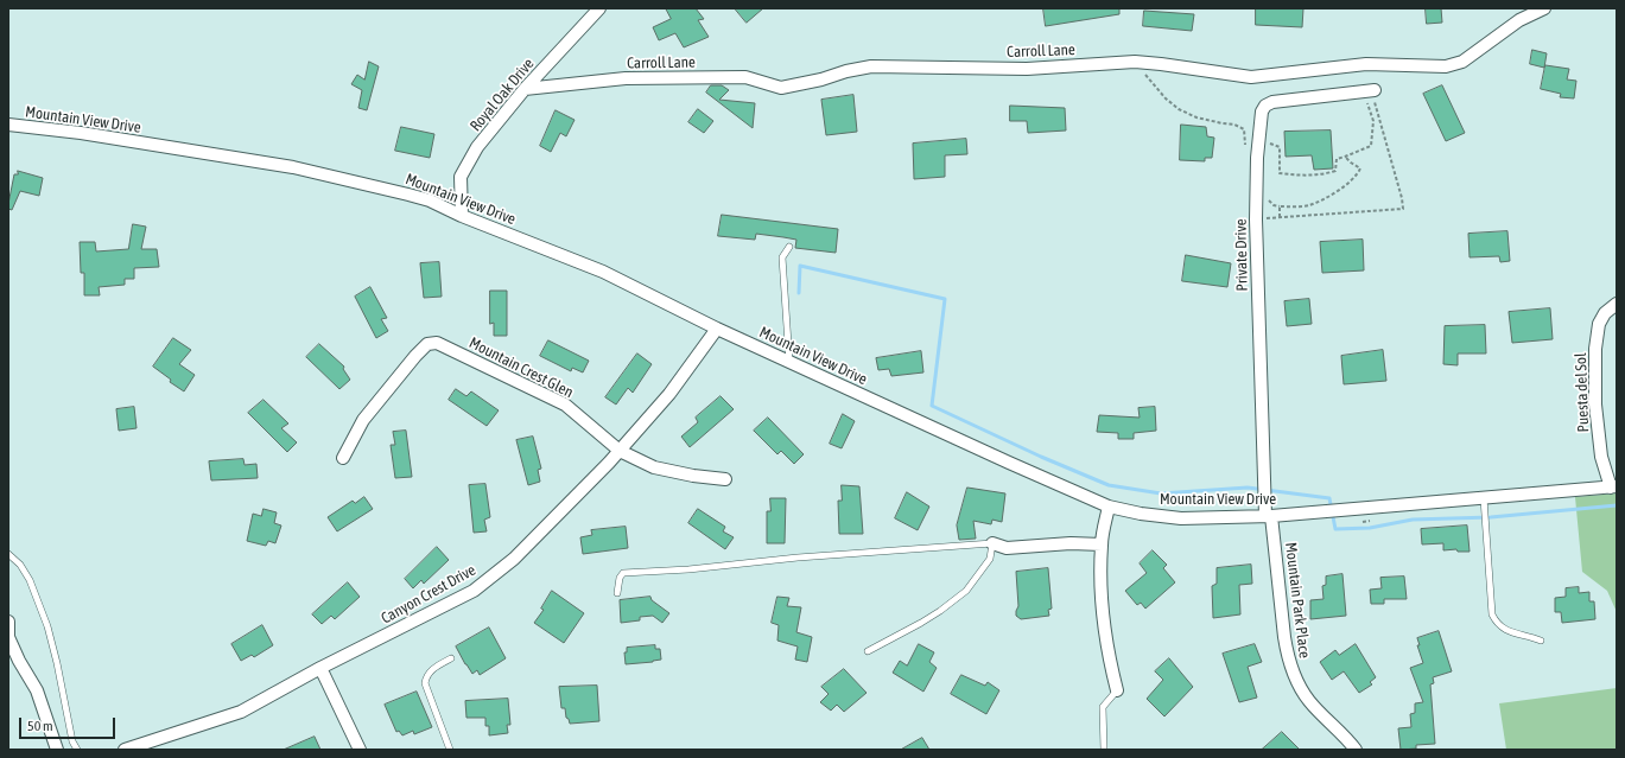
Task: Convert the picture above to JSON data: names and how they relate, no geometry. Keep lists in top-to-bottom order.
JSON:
{
  "streets": {
    "street": [
      "Carroll Lane",
      "Royal Oak Drive",
      "Mountain View Drive",
      "Private Drive",
      "Mountain Crest Glen",
      "Puesta del Sol",
      "Canyon Crest Drive",
      "Mountain Park Place"
    ]
  },
  "crossings": [
    ["Carroll Lane", "Royal Oak Drive"],
    ["Royal Oak Drive", "Mountain View Drive"],
    ["Mountain View Drive", "Private Drive"],
    ["Mountain View Drive", "Puesta del Sol"],
    ["Mountain View Drive", "Canyon Crest Drive"],
    ["Mountain View Drive", "Mountain Park Place"],
    ["Private Drive", "Mountain Park Place"],
    ["Mountain Crest Glen", "Canyon Crest Drive"]
  ],
  "scale_bar": "50 m"
}
